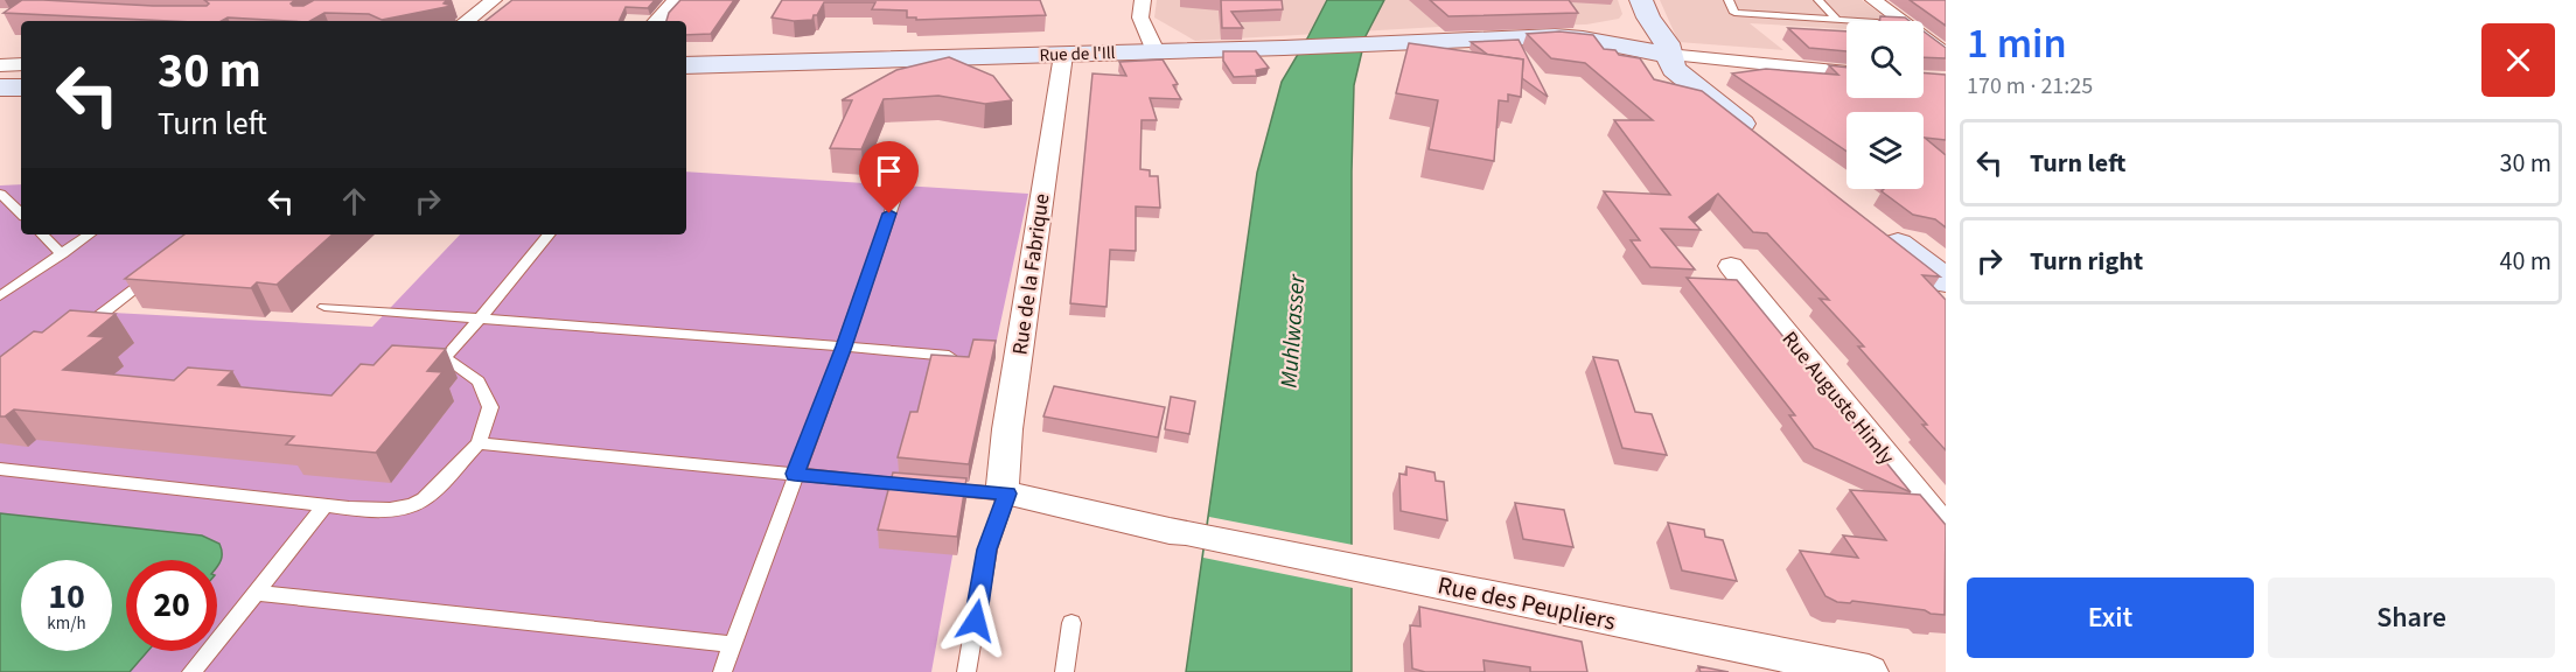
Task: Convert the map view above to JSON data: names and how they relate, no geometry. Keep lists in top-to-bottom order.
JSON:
{
  "streets": {
    "main road": ["Rue de l'Ill"],
    "street": ["Rue de la Fabrique", "Rue Auguste Himly", "Rue des Peupliers"]
  },
  "crossings": [
    ["Rue de l'Ill", "Rue de la Fabrique"],
    ["Rue de la Fabrique", "Rue des Peupliers"]
  ],
  "water": ["Muhlwasser"],
  "page": {
    "heading": ["1 min", "170 m · 21:25"],
    "turn": ["30 m", "Turn left"],
    "list": [
      {
        "name": "Turn left",
        "value": "30 m"
      },
      {
        "name": "Turn right",
        "value": "40 m"
      }
    ],
    "speed": "10 km/h",
    "limit": "20",
    "buttons": ["Exit", "Share"]
  }
}
